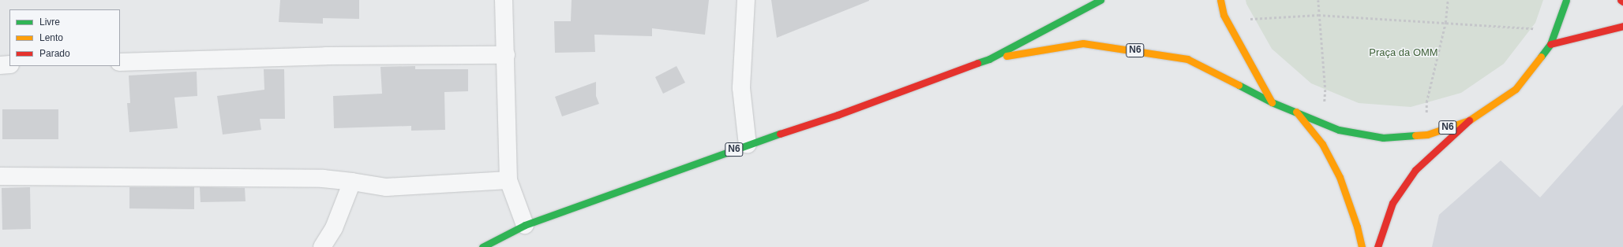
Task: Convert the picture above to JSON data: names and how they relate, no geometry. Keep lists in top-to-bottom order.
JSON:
{
  "streets": {
    "main road": ["N6"]
  },
  "parks": ["Praça da OMM"],
  "legend": ["Livre", "Lento", "Parado"]
}
